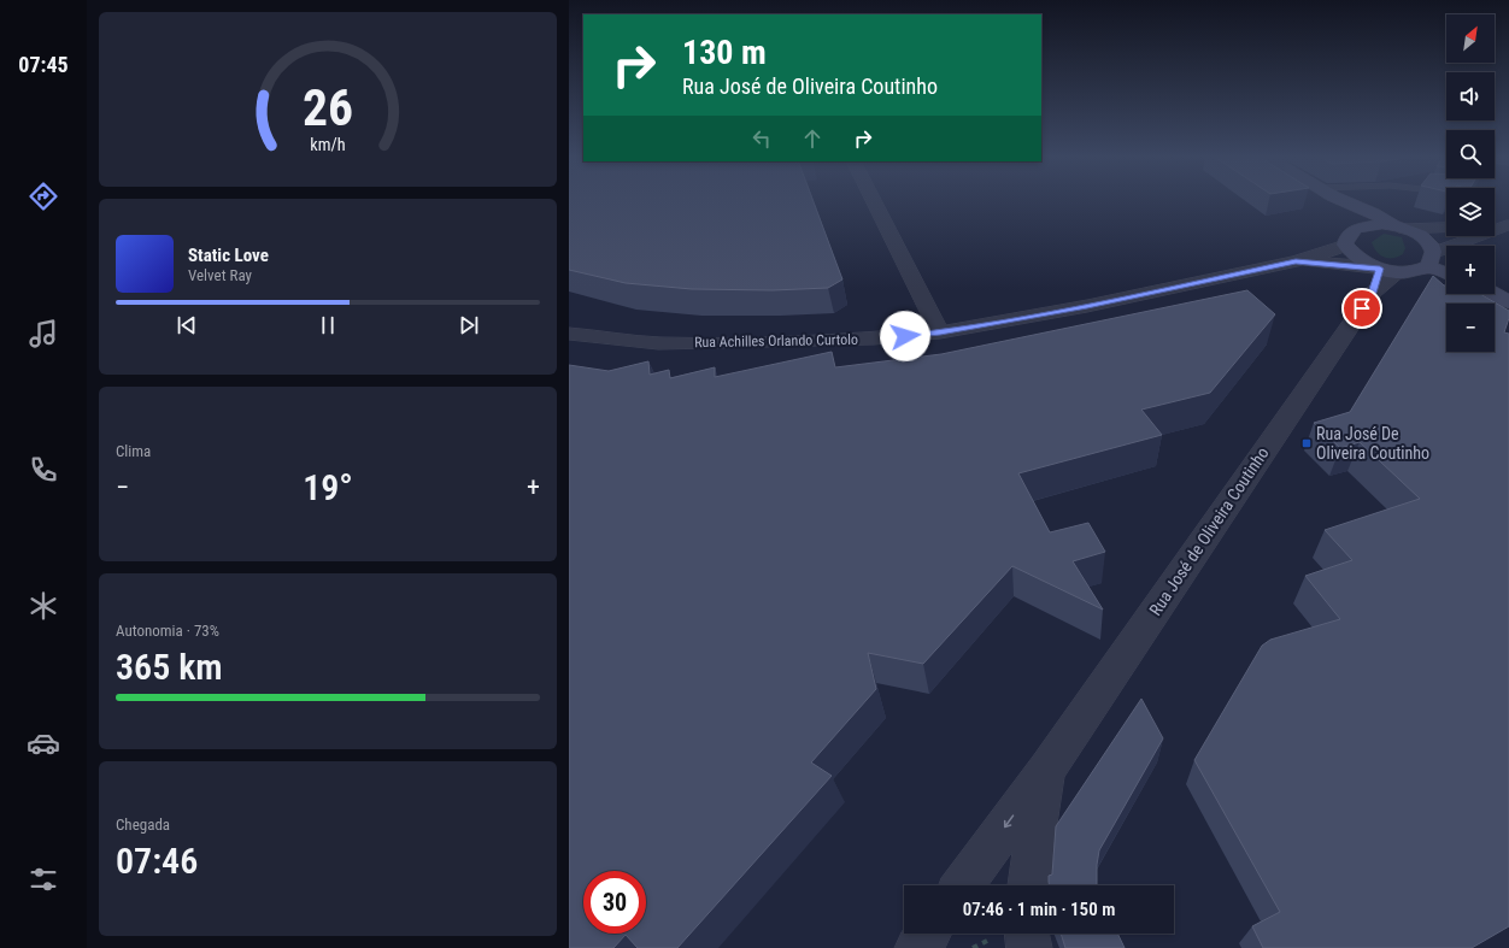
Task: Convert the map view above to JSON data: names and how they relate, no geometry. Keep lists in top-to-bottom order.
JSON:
{
  "streets": {
    "street": ["Rua Achilles Orlando Curtolo", "Rua José de Oliveira Coutinho"]
  },
  "crossings": [
    ["Rua Achilles Orlando Curtolo", "Rua José de Oliveira Coutinho"]
  ],
  "places": {
    "transit": ["Rua José De Oliveira Coutinho"]
  },
  "north": "top right",
  "page": {
    "tabs": "07:45",
    "map_buttons": ["+", "−"],
    "turn": ["130 m", "Rua José de Oliveira Coutinho"],
    "song": ["Static Love", "Velvet Ray"],
    "tile": [
      "Clima",
      ["Autonomia · 73%", "365 km"],
      ["Chegada", "07:46"]
    ],
    "heat": ["−", "19°", "+"],
    "limit": "30",
    "trip": "07:46 · 1 min · 150 m",
    "gauge": ["26", "km/h"]
  }
}
